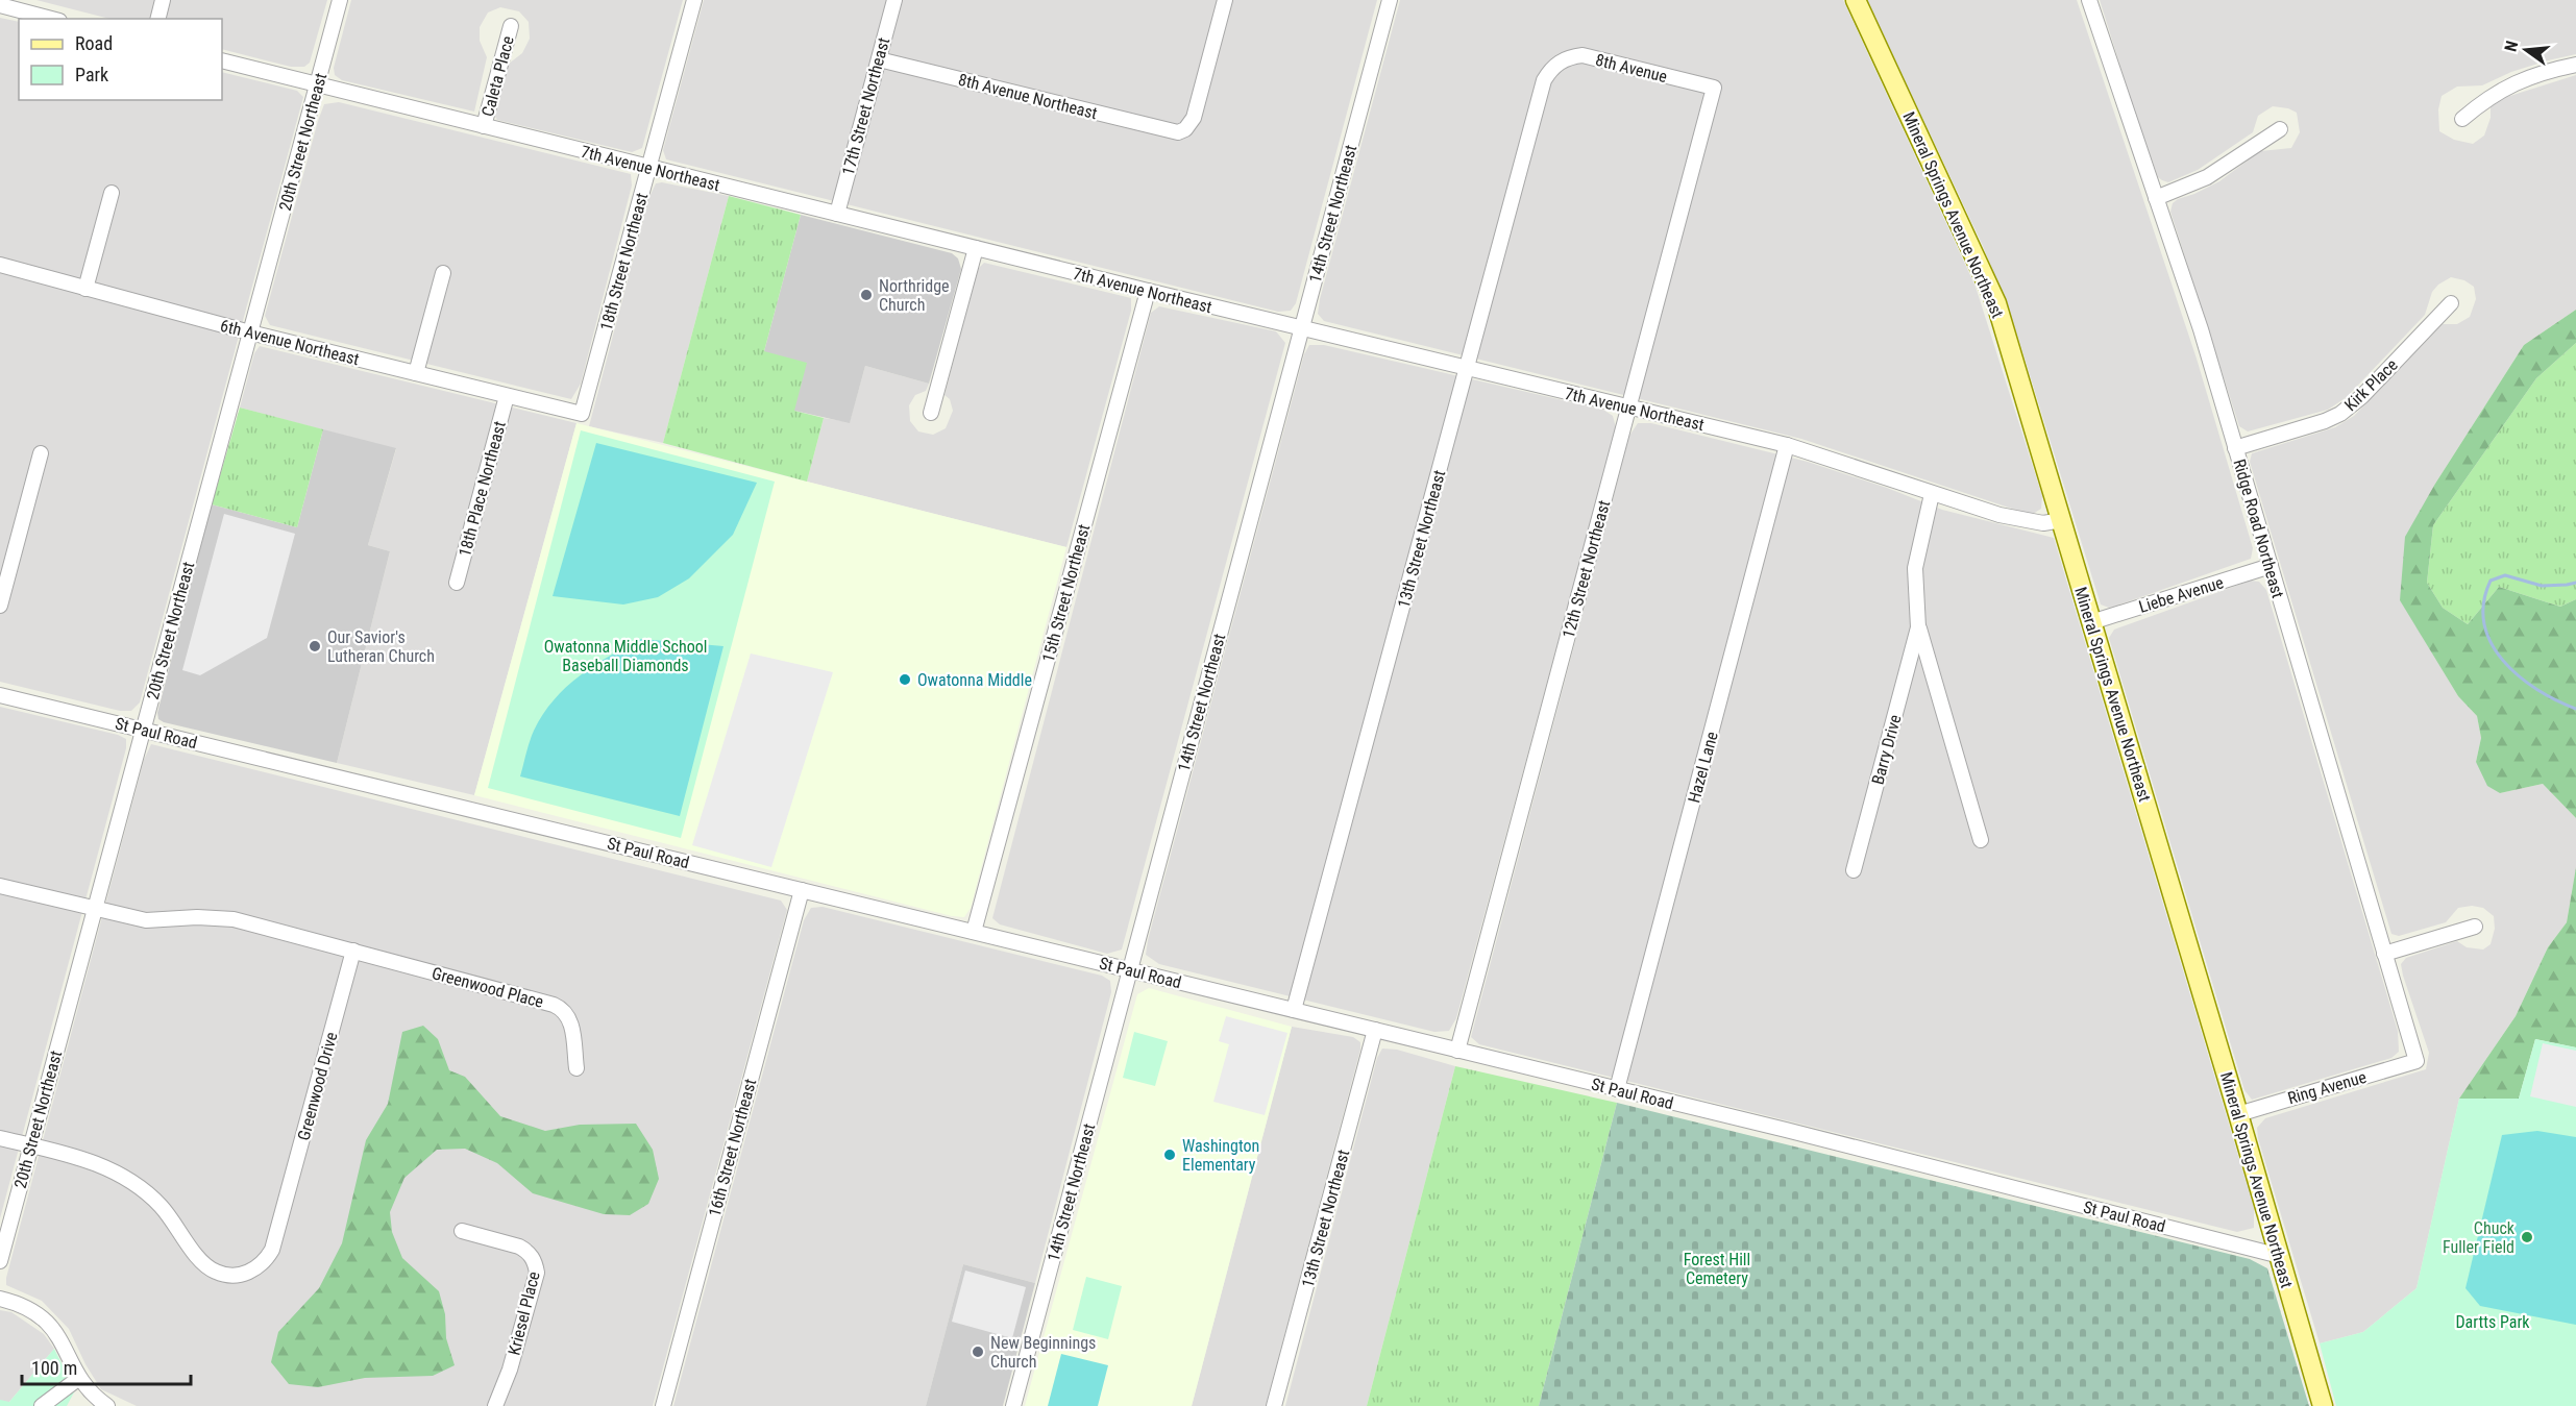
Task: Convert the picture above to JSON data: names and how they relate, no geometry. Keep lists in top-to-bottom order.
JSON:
{
  "streets": {
    "main road": ["Mineral Springs Avenue Northeast"],
    "street": [
      "8th Avenue",
      "Caleta Place",
      "8th Avenue Northeast",
      "17th Street Northeast",
      "20th Street Northeast",
      "7th Avenue Northeast",
      "14th Street Northeast",
      "18th Street Northeast",
      "6th Avenue Northeast",
      "Kirk Place",
      "18th Place Northeast",
      "Ridge Road Northeast",
      "13th Street Northeast",
      "12th Street Northeast",
      "15th Street Northeast",
      "Liebe Avenue",
      "St Paul Road",
      "Barry Drive",
      "Hazel Lane",
      "Greenwood Place",
      "Greenwood Drive",
      "Ring Avenue",
      "16th Street Northeast",
      "Kriesel Place"
    ]
  },
  "crossings": [
    ["8th Avenue", "13th Street Northeast"],
    ["8th Avenue", "12th Street Northeast"],
    ["Caleta Place", "7th Avenue Northeast"],
    ["8th Avenue Northeast", "17th Street Northeast"],
    ["17th Street Northeast", "7th Avenue Northeast"],
    ["20th Street Northeast", "7th Avenue Northeast"],
    ["20th Street Northeast", "6th Avenue Northeast"],
    ["20th Street Northeast", "St Paul Road"],
    ["20th Street Northeast", "Greenwood Drive"],
    ["7th Avenue Northeast", "14th Street Northeast"],
    ["7th Avenue Northeast", "Mineral Springs Avenue Northeast"],
    ["7th Avenue Northeast", "18th Street Northeast"],
    ["7th Avenue Northeast", "13th Street Northeast"],
    ["7th Avenue Northeast", "12th Street Northeast"],
    ["7th Avenue Northeast", "15th Street Northeast"],
    ["7th Avenue Northeast", "Barry Drive"],
    ["7th Avenue Northeast", "Hazel Lane"],
    ["14th Street Northeast", "St Paul Road"],
    ["Mineral Springs Avenue Northeast", "Liebe Avenue"],
    ["Mineral Springs Avenue Northeast", "St Paul Road"],
    ["Mineral Springs Avenue Northeast", "Ring Avenue"],
    ["18th Street Northeast", "6th Avenue Northeast"],
    ["6th Avenue Northeast", "18th Place Northeast"],
    ["Kirk Place", "Ridge Road Northeast"],
    ["Ridge Road Northeast", "Liebe Avenue"],
    ["Ridge Road Northeast", "Ring Avenue"],
    ["13th Street Northeast", "St Paul Road"],
    ["12th Street Northeast", "St Paul Road"],
    ["15th Street Northeast", "St Paul Road"],
    ["St Paul Road", "Hazel Lane"],
    ["St Paul Road", "16th Street Northeast"],
    ["Greenwood Place", "Greenwood Drive"]
  ],
  "parks": ["Owatonna Middle School Baseball Diamonds", "Forest Hill Cemetery", "Dartts Park"],
  "places": [
    "Northridge Church",
    "Our Savior's Lutheran Church",
    "Owatonna Middle",
    "Washington Elementary",
    "Chuck Fuller Field",
    "New Beginnings Church"
  ],
  "legend": ["Road", "Park"],
  "scale_bar": "100 m",
  "north": "left"
}
